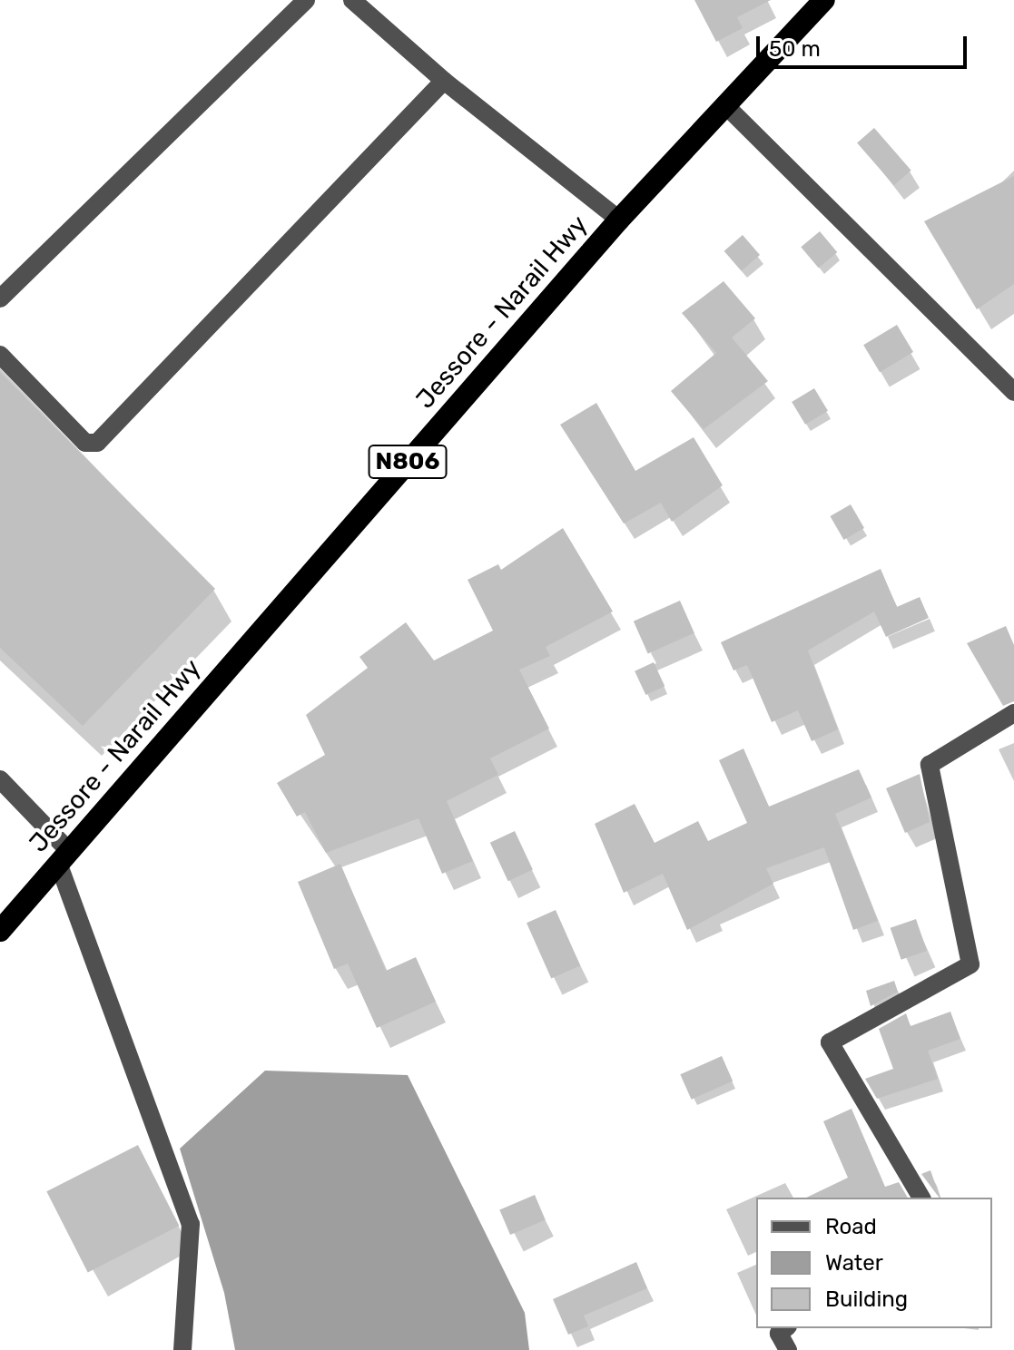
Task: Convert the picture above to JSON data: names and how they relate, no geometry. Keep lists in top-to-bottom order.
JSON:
{
  "streets": {
    "highway": ["Jessore - Narail Hwy", "N806"]
  },
  "legend": ["Road", "Water", "Building"],
  "scale_bar": "50 m"
}
